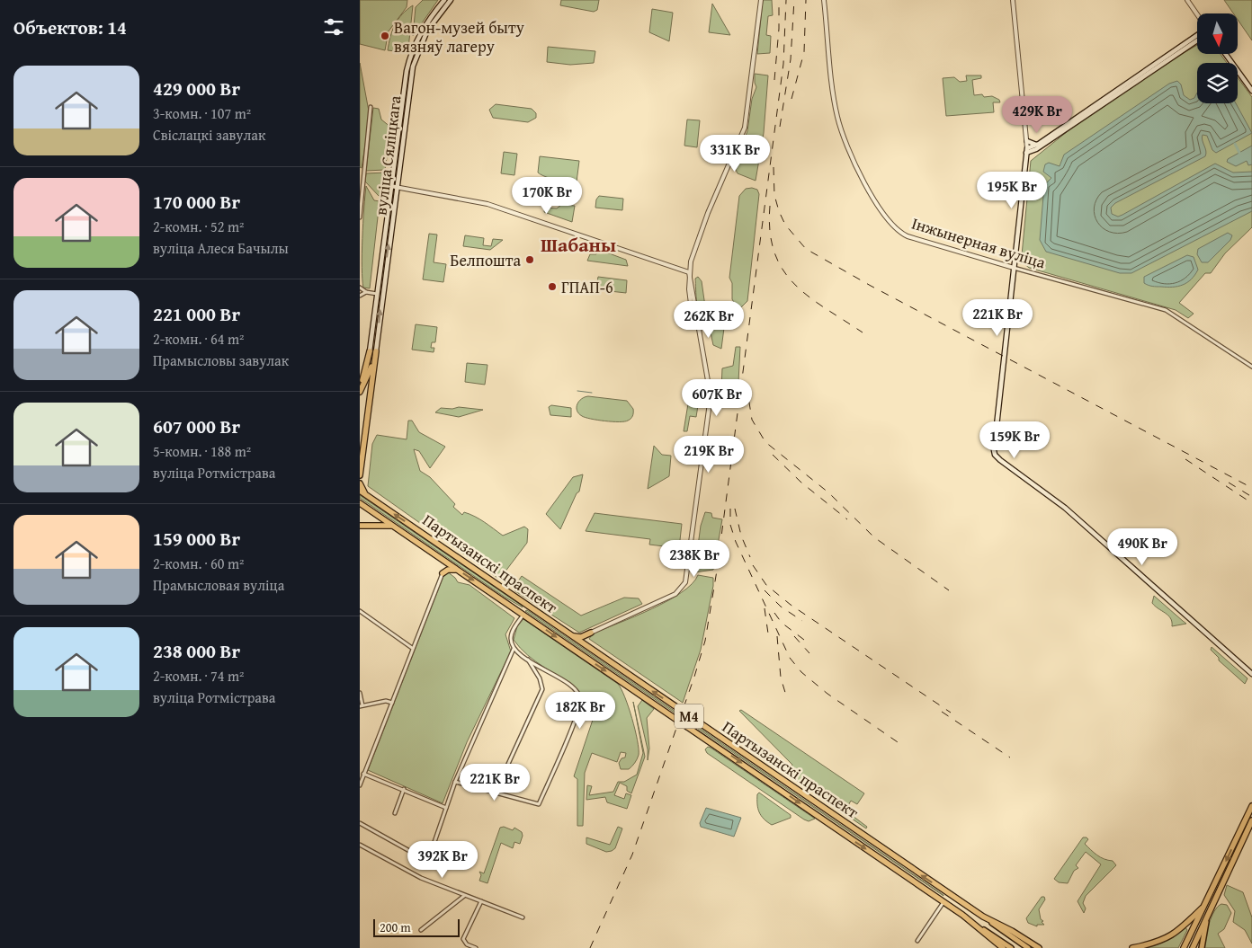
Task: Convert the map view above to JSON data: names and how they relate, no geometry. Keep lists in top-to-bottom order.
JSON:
{
  "streets": {
    "highway": ["Партызанскі праспект", "М4"],
    "main road": ["вуліца Сяліцкага"],
    "street": ["Інжынерная вуліца"]
  },
  "districts": ["Шабаны"],
  "places": ["Вагон-музей быту вязняў лагеру", "Белпошта", "ГПАП-6"],
  "scale_bar": "200 m",
  "north": "bottom",
  "page": {
    "heading": "Объектов: 14",
    "list": [
      {
        "name": "429 000 Br",
        "note": "3-комн. · 107 m² · Свіслацкі завулак"
      },
      {
        "name": "170 000 Br",
        "note": "2-комн. · 52 m² · вуліца Алеся Бачылы"
      },
      {
        "name": "221 000 Br",
        "note": "2-комн. · 64 m² · Прамысловы завулак"
      },
      {
        "name": "607 000 Br",
        "note": "5-комн. · 188 m² · вуліца Ротмістрава"
      },
      {
        "name": "159 000 Br",
        "note": "2-комн. · 60 m² · Прамысловая вуліца"
      },
      {
        "name": "238 000 Br",
        "note": "2-комн. · 74 m² · вуліца Ротмістрава"
      }
    ],
    "price": [
      "429K Br",
      "331K Br",
      "195K Br",
      "170K Br",
      "221K Br",
      "262K Br",
      "607K Br",
      "159K Br",
      "219K Br",
      "490K Br",
      "238K Br",
      "182K Br",
      "221K Br",
      "392K Br"
    ],
    "scale": "200 m"
  }
}
